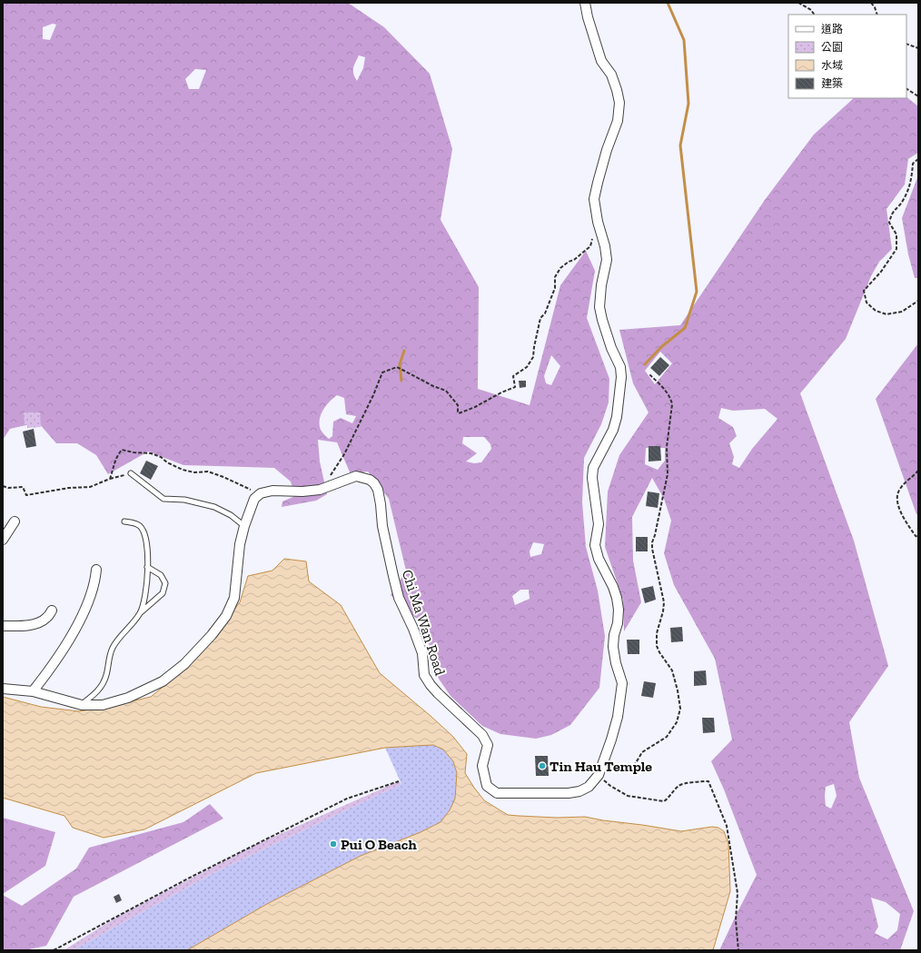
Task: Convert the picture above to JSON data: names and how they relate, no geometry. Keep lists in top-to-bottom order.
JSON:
{
  "streets": {
    "street": ["Chi Ma Wan Road"]
  },
  "places": ["Tin Hau Temple", "Pui O Beach"],
  "legend": [
    "道路",
    "公園",
    "水域",
    "建築"
  ]
}
